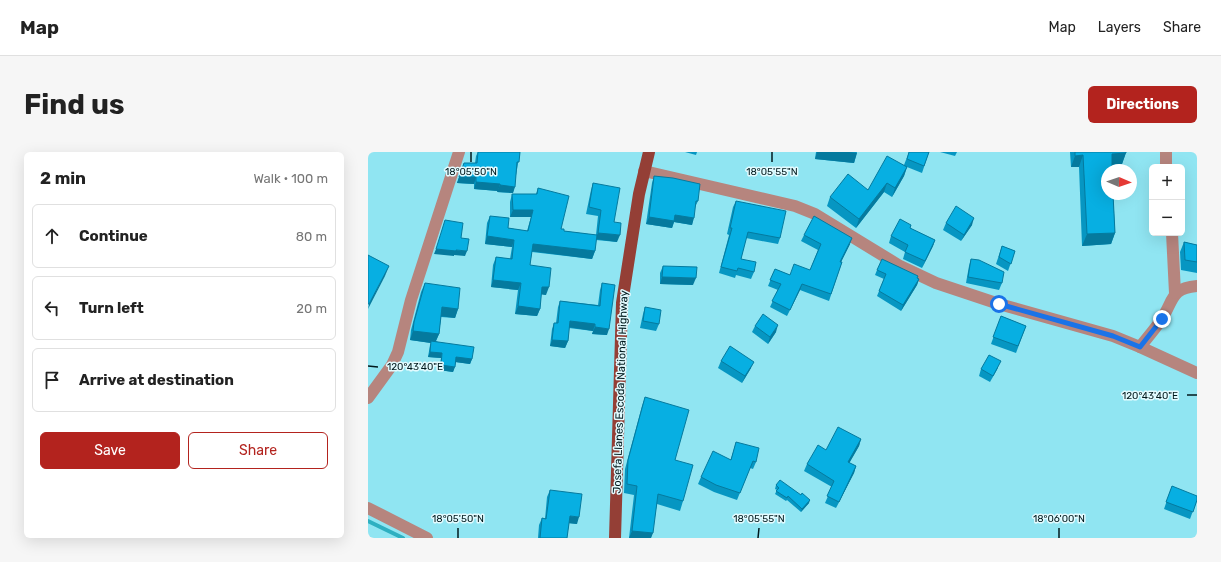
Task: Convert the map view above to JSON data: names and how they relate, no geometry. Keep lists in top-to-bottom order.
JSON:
{
  "streets": {
    "main road": ["Josefa Llanes Escoda National Highway"]
  },
  "north": "right",
  "page": {
    "header": "Map",
    "nav": ["Map", "Layers", "Share"],
    "buttons": [
      "Directions",
      ["Save", "Share"]
    ],
    "title": "Find us",
    "heading": ["2 min", "Walk · 100 m"],
    "map_buttons": ["+", "−"],
    "list": [
      ["Continue", "80 m"],
      ["Turn left", "20 m"],
      "Arrive at destination"
    ]
  },
  "coordinates": [
    "18°05'50\"N",
    "18°05'55\"N",
    "120°43'40\"E",
    "18°06'00\"N"
  ]
}
